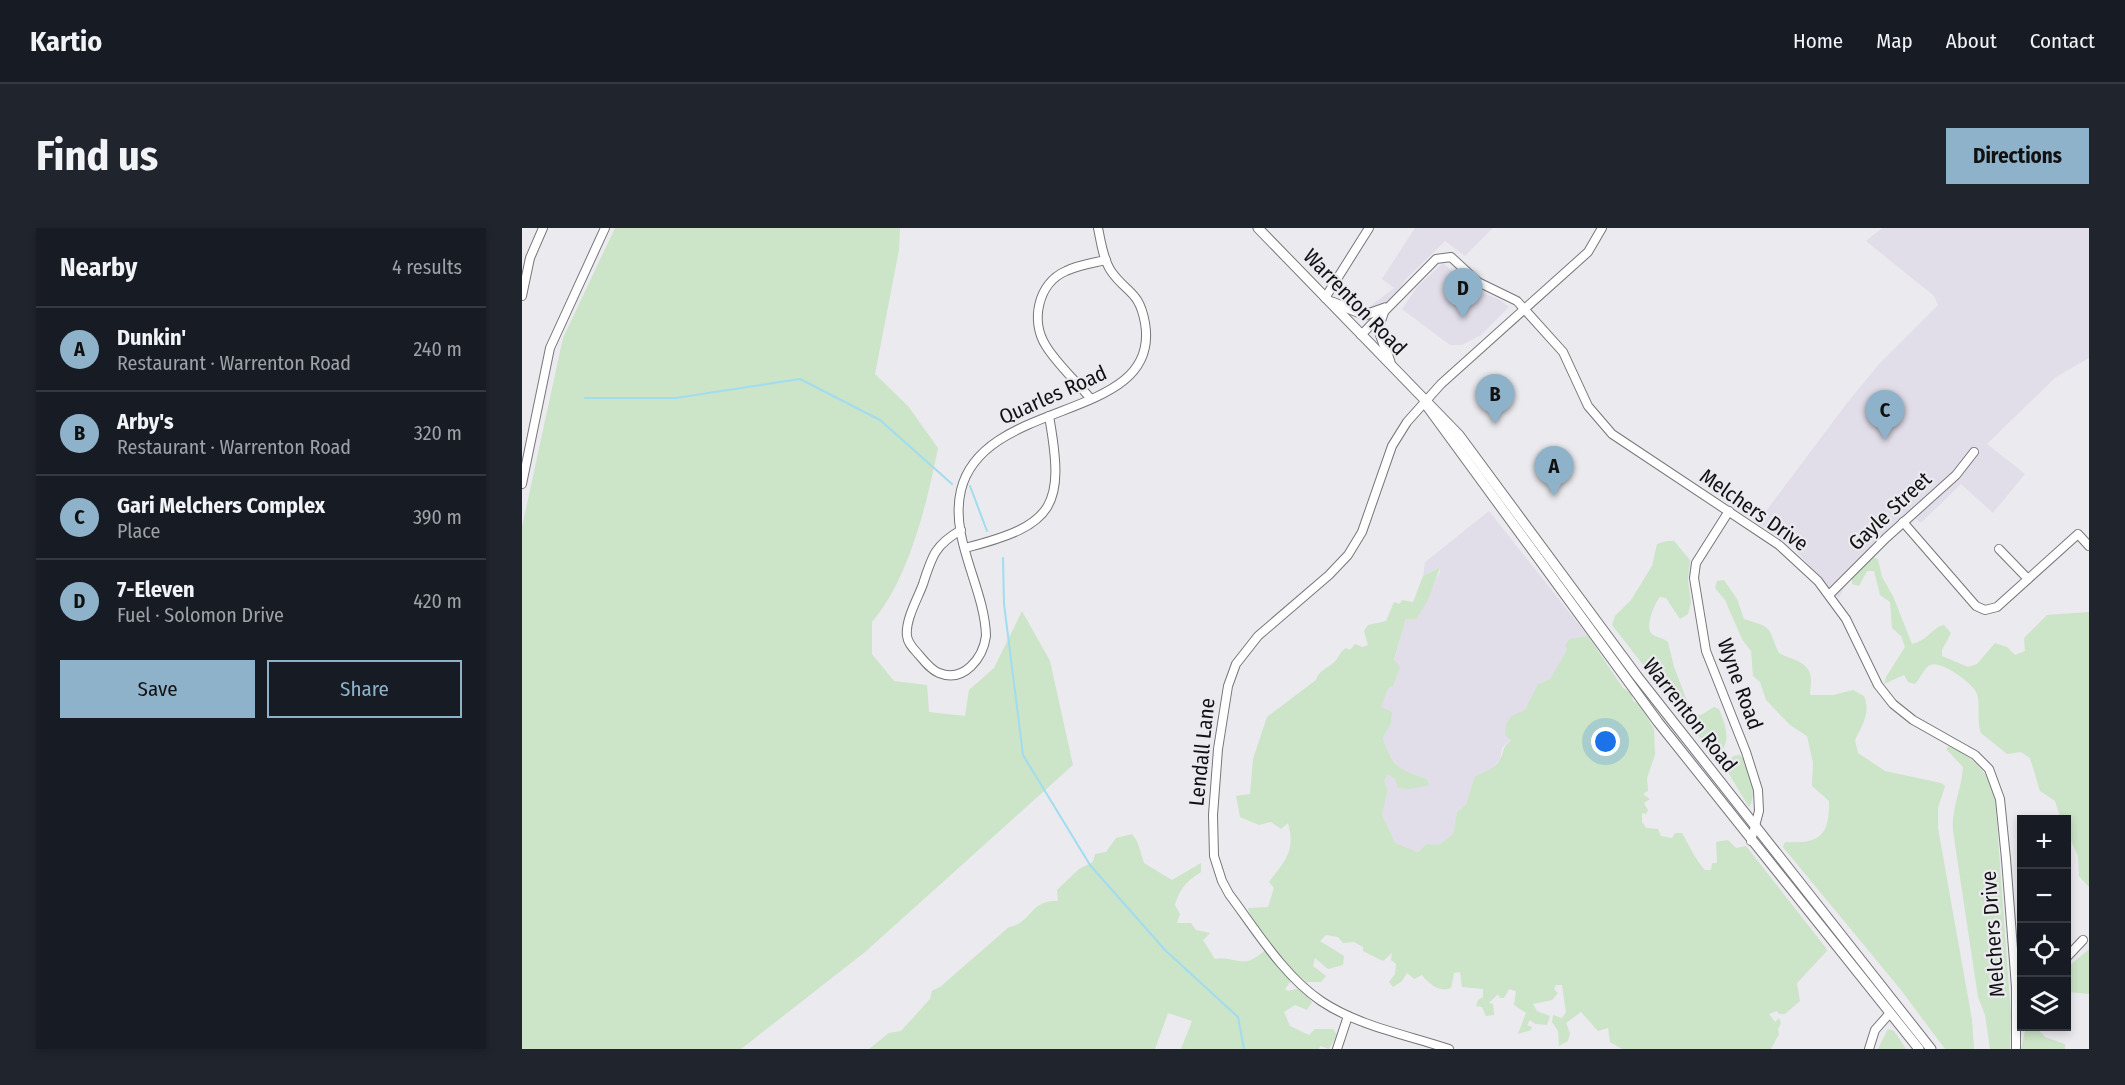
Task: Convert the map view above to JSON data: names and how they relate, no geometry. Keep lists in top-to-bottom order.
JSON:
{
  "streets": {
    "main road": ["Warrenton Road"],
    "street": [
      "Quarles Road",
      "Melchers Drive",
      "Gayle Street",
      "Wyne Road",
      "Lendall Lane"
    ]
  },
  "crossings": [
    ["Warrenton Road", "Wyne Road"],
    ["Warrenton Road", "Lendall Lane"],
    ["Melchers Drive", "Gayle Street"],
    ["Melchers Drive", "Wyne Road"],
    ["Melchers Drive", "Lendall Lane"]
  ],
  "page": {
    "header": "Kartio",
    "nav": [
      "Home",
      "Map",
      "About",
      "Contact"
    ],
    "buttons": [
      "Directions",
      ["Save", "Share"]
    ],
    "title": "Find us",
    "heading": ["Nearby", "4 results"],
    "pins": [
      "D",
      "B",
      "C",
      "A"
    ],
    "list": [
      {
        "mark": "A",
        "name": "Dunkin'",
        "note": "Restaurant · Warrenton Road",
        "value": "240 m"
      },
      {
        "mark": "B",
        "name": "Arby's",
        "note": "Restaurant · Warrenton Road",
        "value": "320 m"
      },
      {
        "mark": "C",
        "name": "Gari Melchers Complex",
        "note": "Place",
        "value": "390 m"
      },
      {
        "mark": "D",
        "name": "7-Eleven",
        "note": "Fuel · Solomon Drive",
        "value": "420 m"
      }
    ],
    "map_buttons": ["+", "−"]
  }
}
